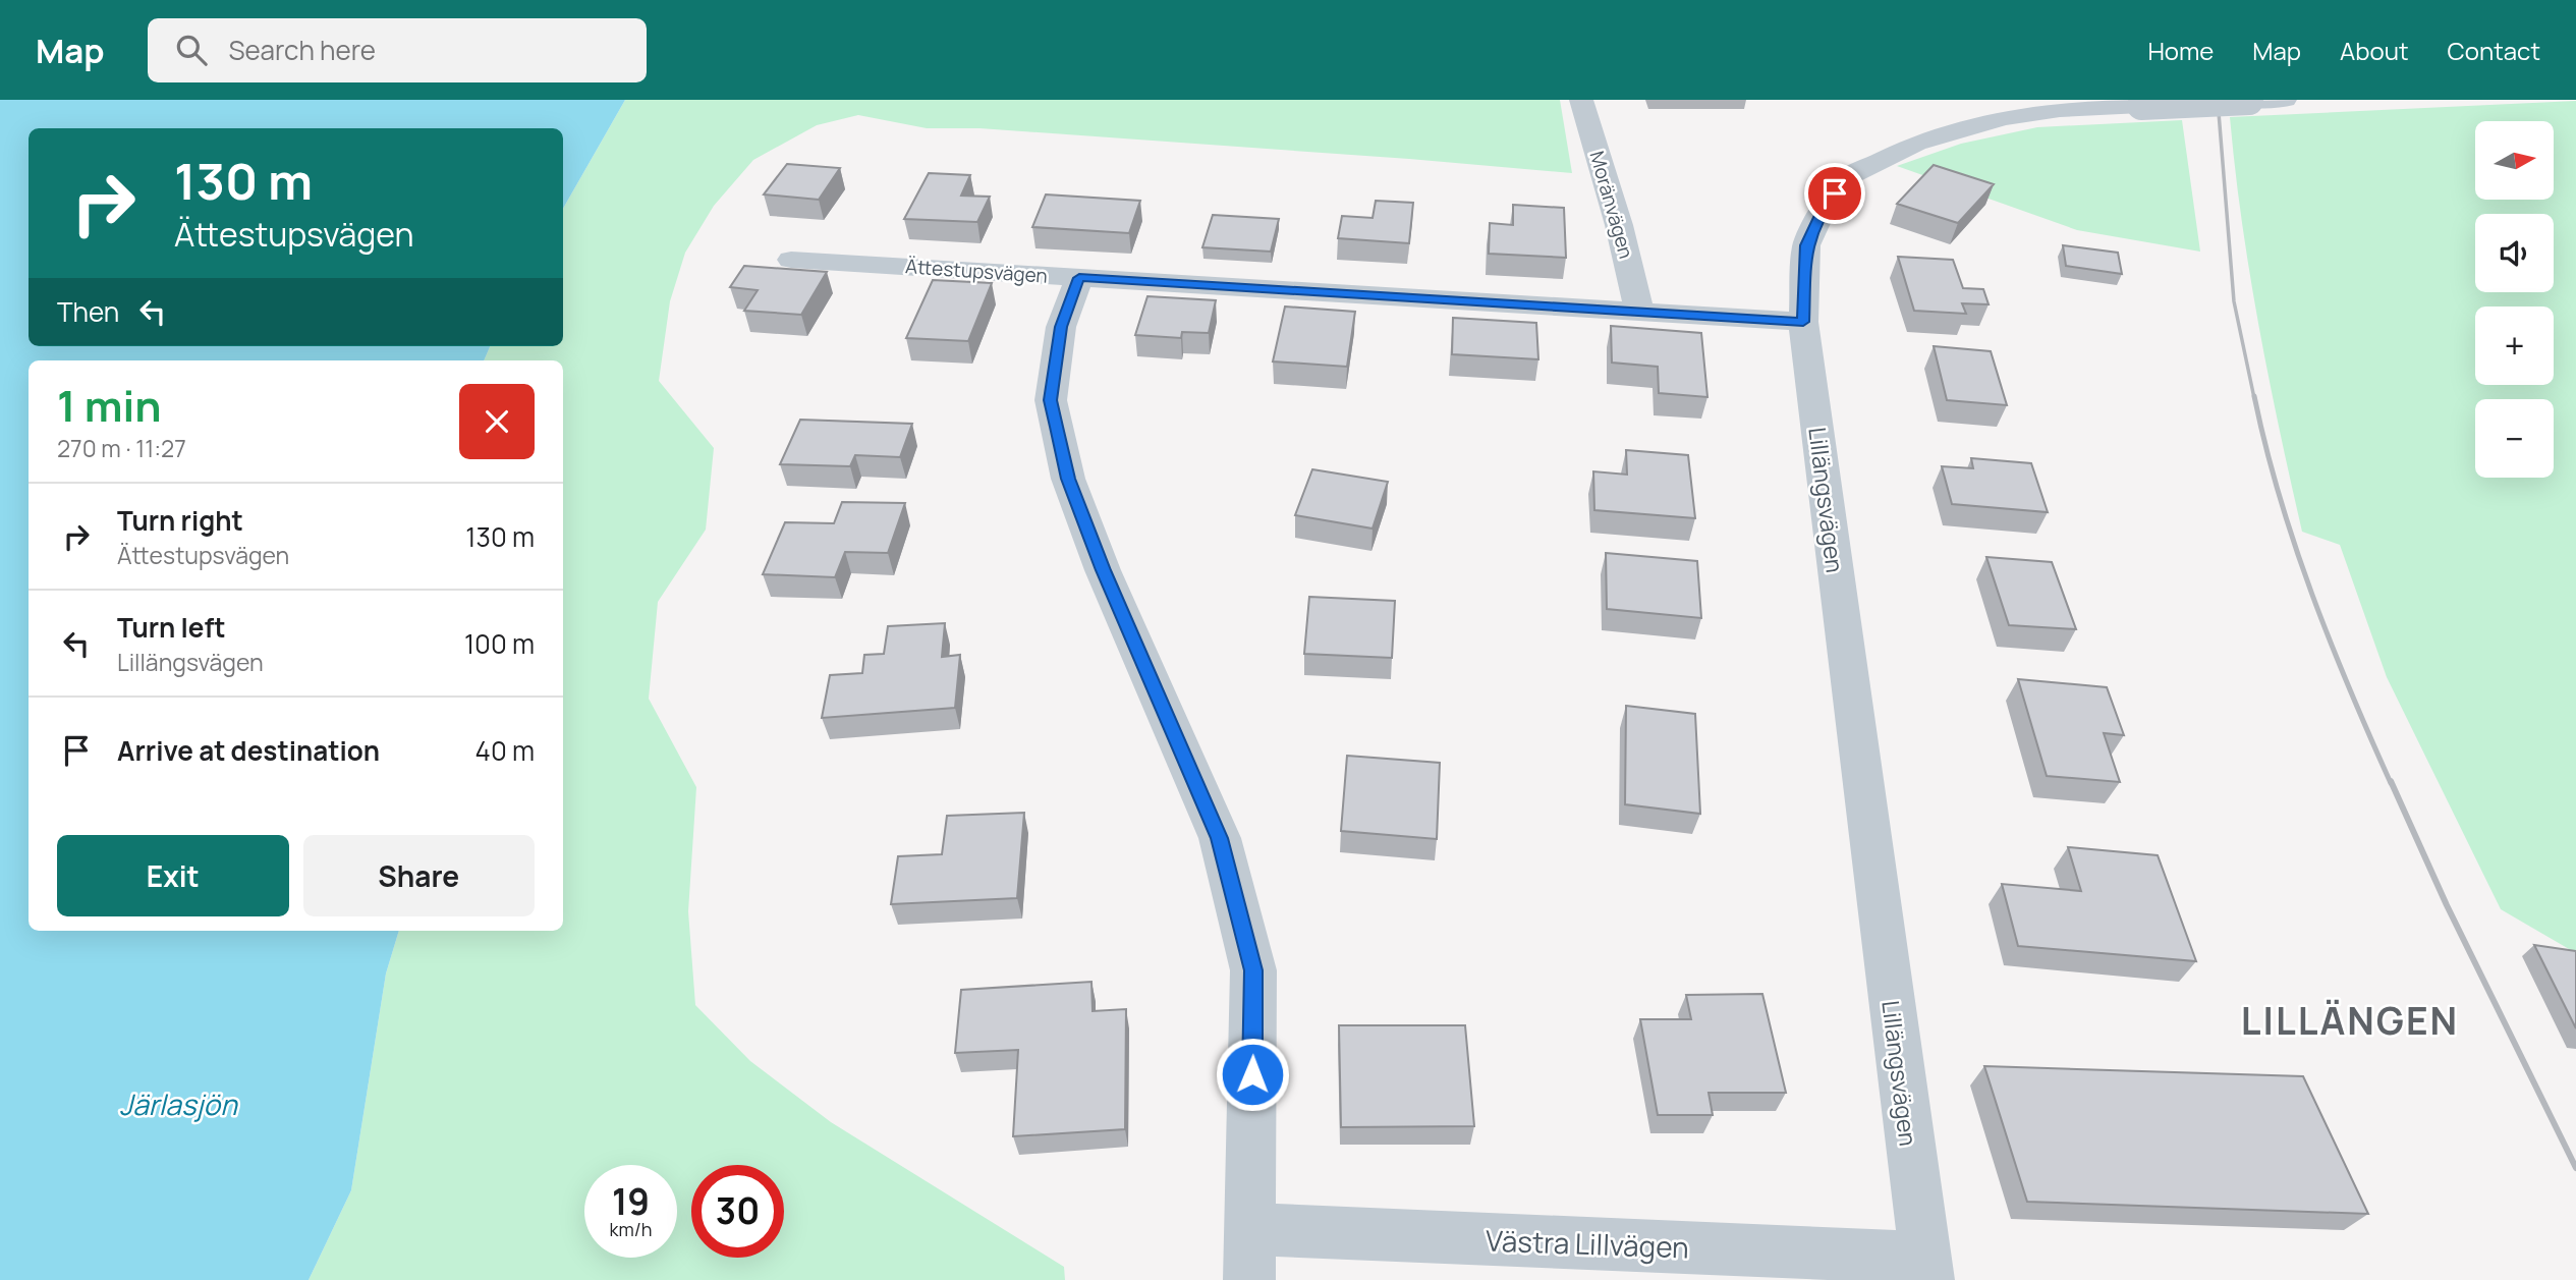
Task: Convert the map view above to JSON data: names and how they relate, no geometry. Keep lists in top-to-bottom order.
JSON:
{
  "streets": {
    "street": [
      "Moränvägen",
      "Ättestupsvägen",
      "Lillängsvägen",
      "Västra Lillvägen"
    ]
  },
  "crossings": [
    ["Moränvägen", "Ättestupsvägen"],
    ["Ättestupsvägen", "Lillängsvägen"],
    ["Lillängsvägen", "Västra Lillvägen"]
  ],
  "districts": ["LILLÄNGEN"],
  "water": ["Järlasjön"],
  "north": "right",
  "page": {
    "header": "Map",
    "search": "Search here",
    "nav": [
      "Home",
      "Map",
      "About",
      "Contact"
    ],
    "map_buttons": ["+", "−"],
    "turn": ["130 m", "Ättestupsvägen"],
    "then": "Then",
    "heading": ["1 min", "270 m · 11:27"],
    "list": [
      {
        "name": "Turn right",
        "note": "Ättestupsvägen",
        "value": "130 m"
      },
      {
        "name": "Turn left",
        "note": "Lillängsvägen",
        "value": "100 m"
      },
      {
        "name": "Arrive at destination",
        "value": "40 m"
      }
    ],
    "buttons": ["Exit", "Share"],
    "speed": "19 km/h",
    "limit": "30"
  }
}
